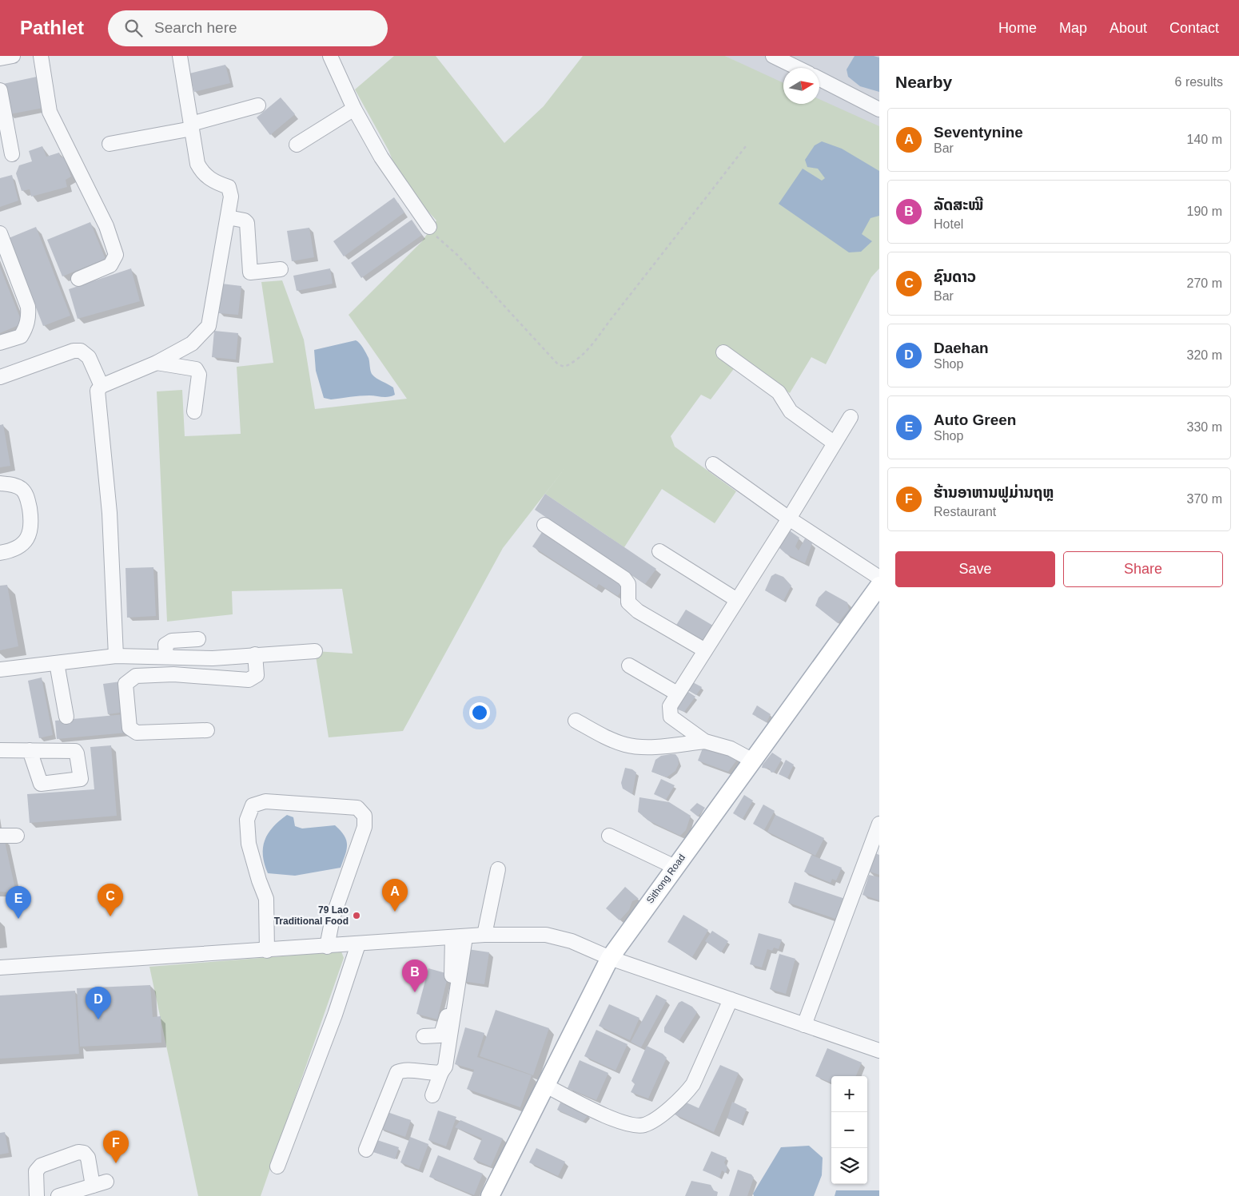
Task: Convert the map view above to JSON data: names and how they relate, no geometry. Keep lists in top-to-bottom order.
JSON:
{
  "streets": {
    "main road": ["Sithong Road"]
  },
  "places": ["79 Lao Traditional Food"],
  "north": "right",
  "page": {
    "header": "Pathlet",
    "search": "Search here",
    "nav": [
      "Home",
      "Map",
      "About",
      "Contact"
    ],
    "heading": ["Nearby", "6 results"],
    "list": [
      {
        "mark": "A",
        "name": "Seventynine",
        "note": "Bar",
        "value": "140 m"
      },
      {
        "mark": "B",
        "name": "ລັດສະໝີ",
        "note": "Hotel",
        "value": "190 m"
      },
      {
        "mark": "C",
        "name": "ຊົນດາວ",
        "note": "Bar",
        "value": "270 m"
      },
      {
        "mark": "D",
        "name": "Daehan",
        "note": "Shop",
        "value": "320 m"
      },
      {
        "mark": "E",
        "name": "Auto Green",
        "note": "Shop",
        "value": "330 m"
      },
      {
        "mark": "F",
        "name": "ຮ້ານອາຫານຟູມ່ານຖຫຼ",
        "note": "Restaurant",
        "value": "370 m"
      }
    ],
    "buttons": ["Save", "Share"],
    "pins": [
      "A",
      "C",
      "E",
      "B",
      "D",
      "F"
    ],
    "map_buttons": ["+", "−"]
  }
}
